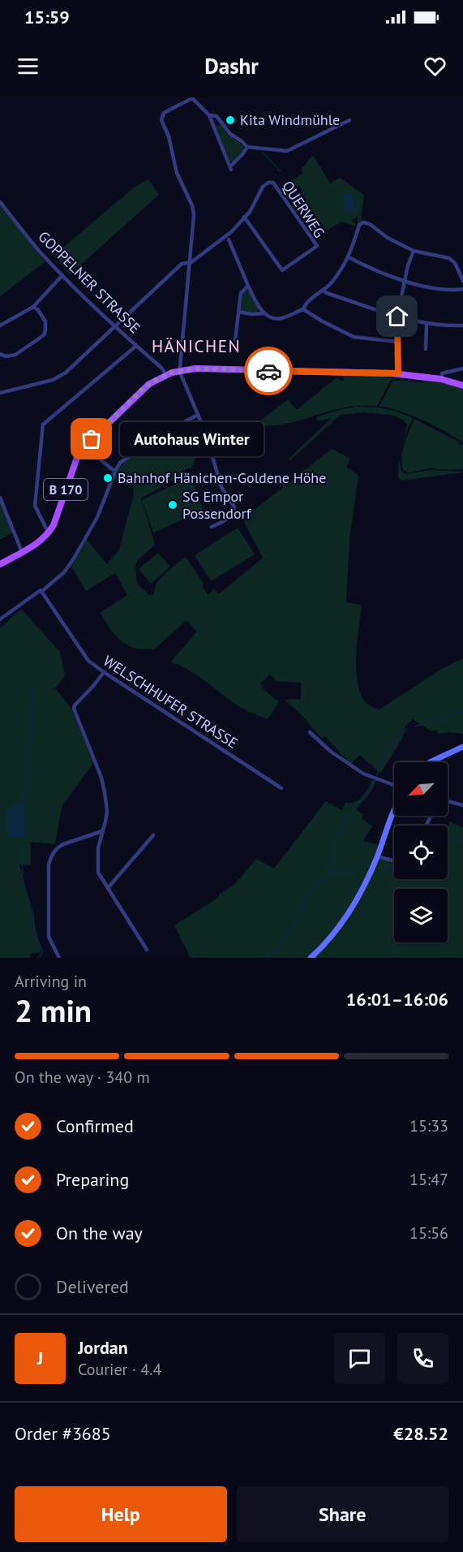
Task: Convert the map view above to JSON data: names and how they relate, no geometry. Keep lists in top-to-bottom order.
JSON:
{
  "streets": {
    "main road": ["B 170"],
    "street": ["QUERWEG", "GOPPELNER STRASSE", "WELSCHHUFER STRASSE"]
  },
  "crossings": [
    ["QUERWEG", "GOPPELNER STRASSE"],
    ["GOPPELNER STRASSE", "B 170"]
  ],
  "districts": ["HÄNICHEN"],
  "places": [
    "Kita Windmühle",
    "Autohaus Winter",
    "Bahnhof Hänichen-Goldene Höhe",
    "SG Empor Possendorf"
  ],
  "north": "bottom left",
  "page": {
    "status": "15:59",
    "header": "Dashr",
    "bubble": "Autohaus Winter",
    "heading": ["2 min", "Arriving in", "16:01–16:06"],
    "panel": [
      "Jordan",
      "Courier · 4.4",
      "Order #3685",
      "€28.52"
    ],
    "bar": "On the way · 340 m",
    "list": [
      ["Confirmed", "15:33"],
      ["Preparing", "15:47"],
      ["On the way", "15:56"],
      "Delivered"
    ],
    "round": "J",
    "buttons": ["Help", "Share"]
  }
}
